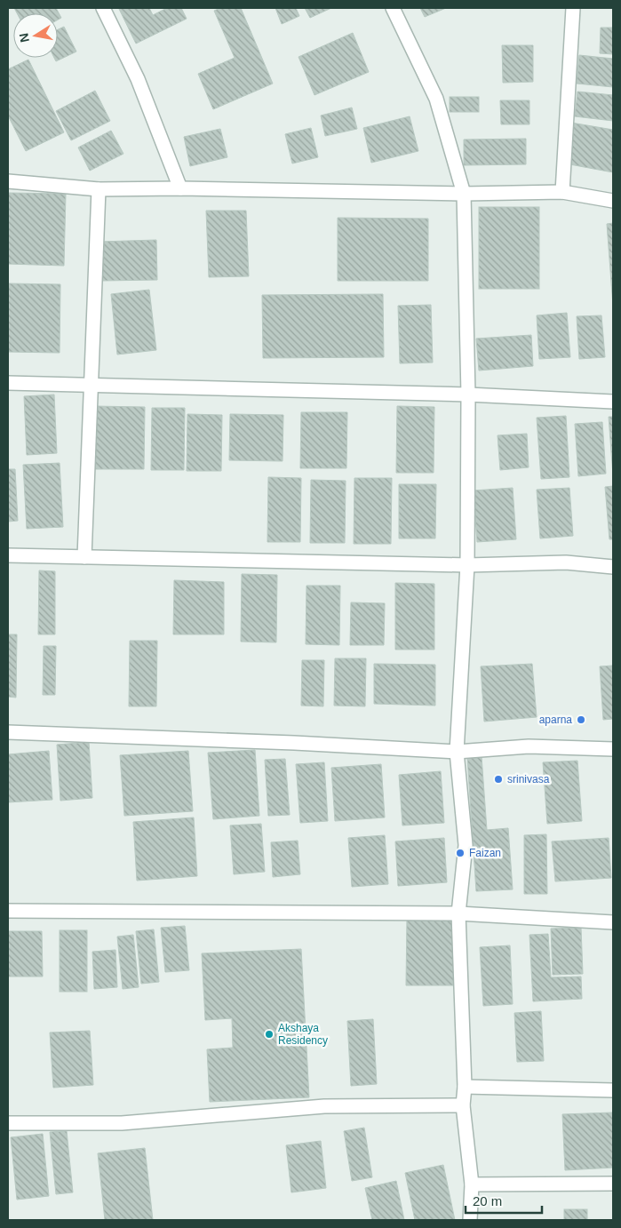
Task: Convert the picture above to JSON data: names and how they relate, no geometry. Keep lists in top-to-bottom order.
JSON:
{
  "places": [
    "aparna",
    "srinivasa",
    "Faizan",
    "Akshaya Residency"
  ],
  "scale_bar": "20 m",
  "north": "left"
}
